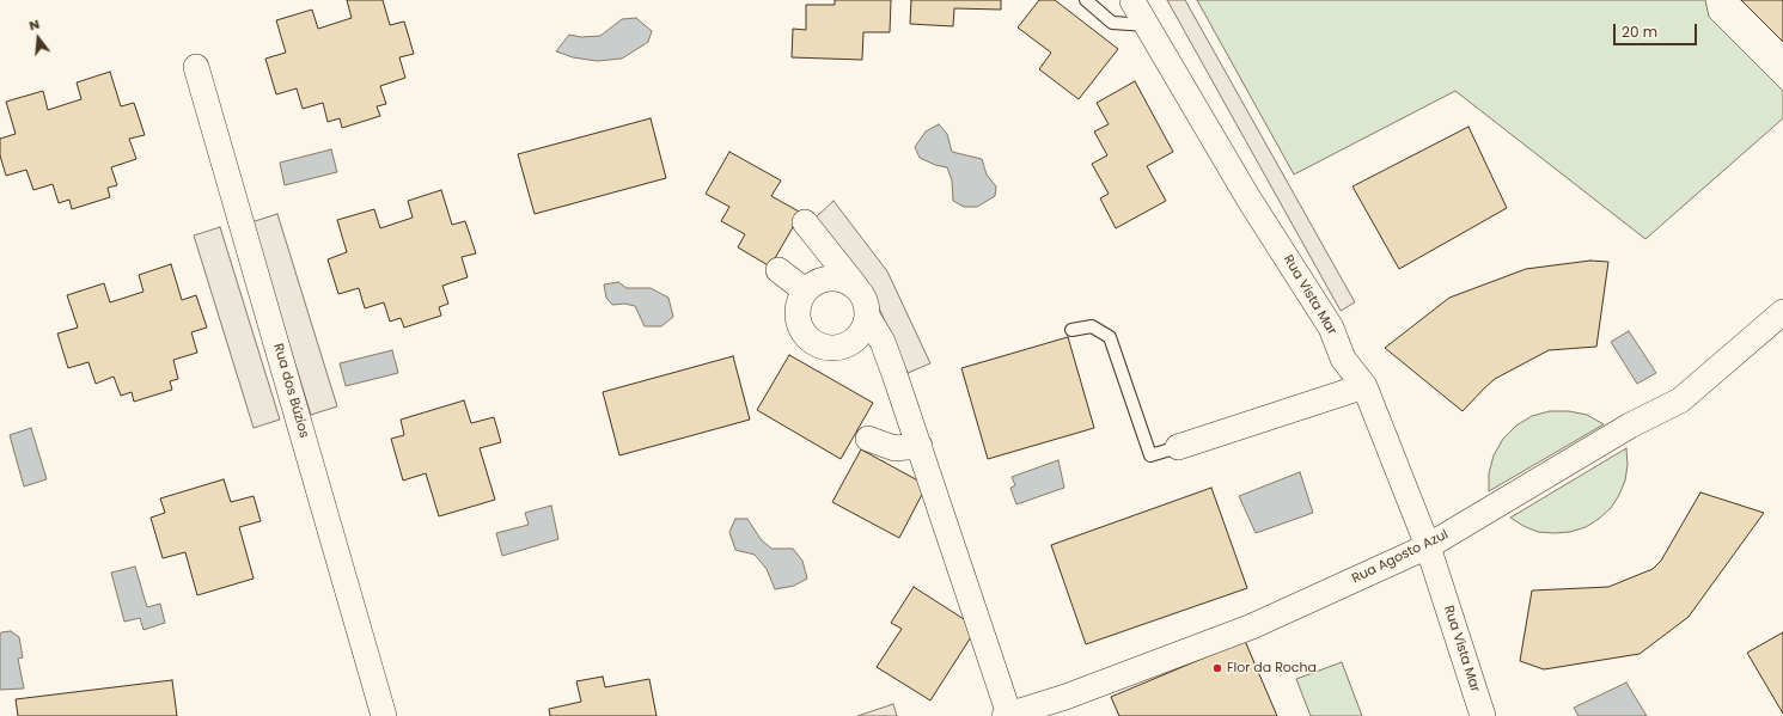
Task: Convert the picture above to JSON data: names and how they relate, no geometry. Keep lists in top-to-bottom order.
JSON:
{
  "streets": {
    "street": ["Rua Vista Mar", "Rua dos Búzios", "Rua Agosto Azul"]
  },
  "crossings": [
    ["Rua Vista Mar", "Rua Agosto Azul"]
  ],
  "places": ["Flor da Rocha"],
  "scale_bar": "20 m",
  "north": "top"
}
